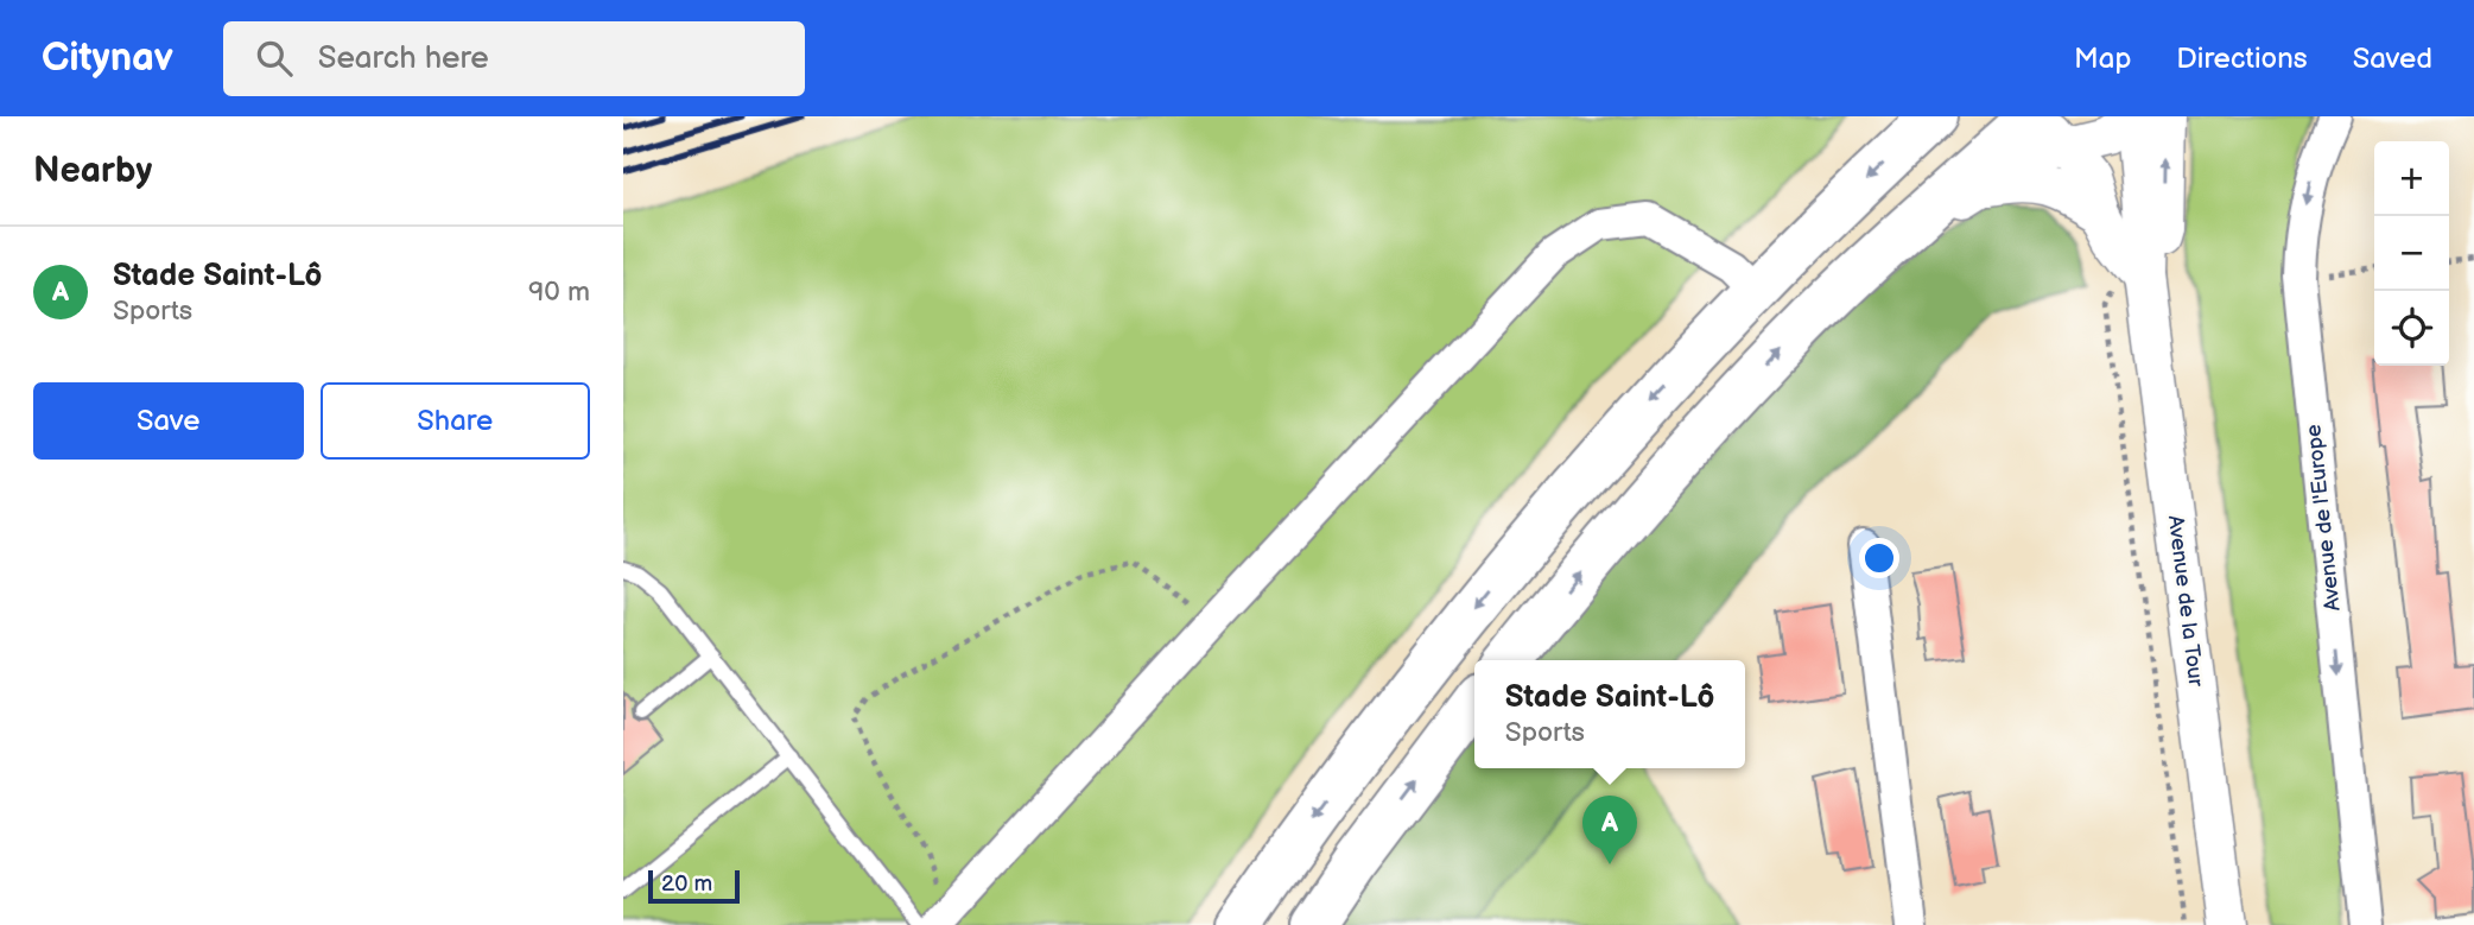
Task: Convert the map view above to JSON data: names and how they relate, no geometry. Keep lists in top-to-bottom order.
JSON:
{
  "streets": {
    "street": ["Avenue de l'Europe", "Avenue de la Tour"]
  },
  "one_way": ["Avenue de l'Europe"],
  "scale_bar": "20 m",
  "page": {
    "header": "Citynav",
    "search": "Search here",
    "nav": ["Map", "Directions", "Saved"],
    "heading": "Nearby",
    "map_buttons": ["+", "−"],
    "list": [
      {
        "mark": "A",
        "name": "Stade Saint-Lô",
        "note": "Sports",
        "value": "90 m"
      }
    ],
    "buttons": ["Save", "Share"],
    "popup": ["Stade Saint-Lô", "Sports"],
    "pins": "A",
    "scale": "20 m"
  }
}
